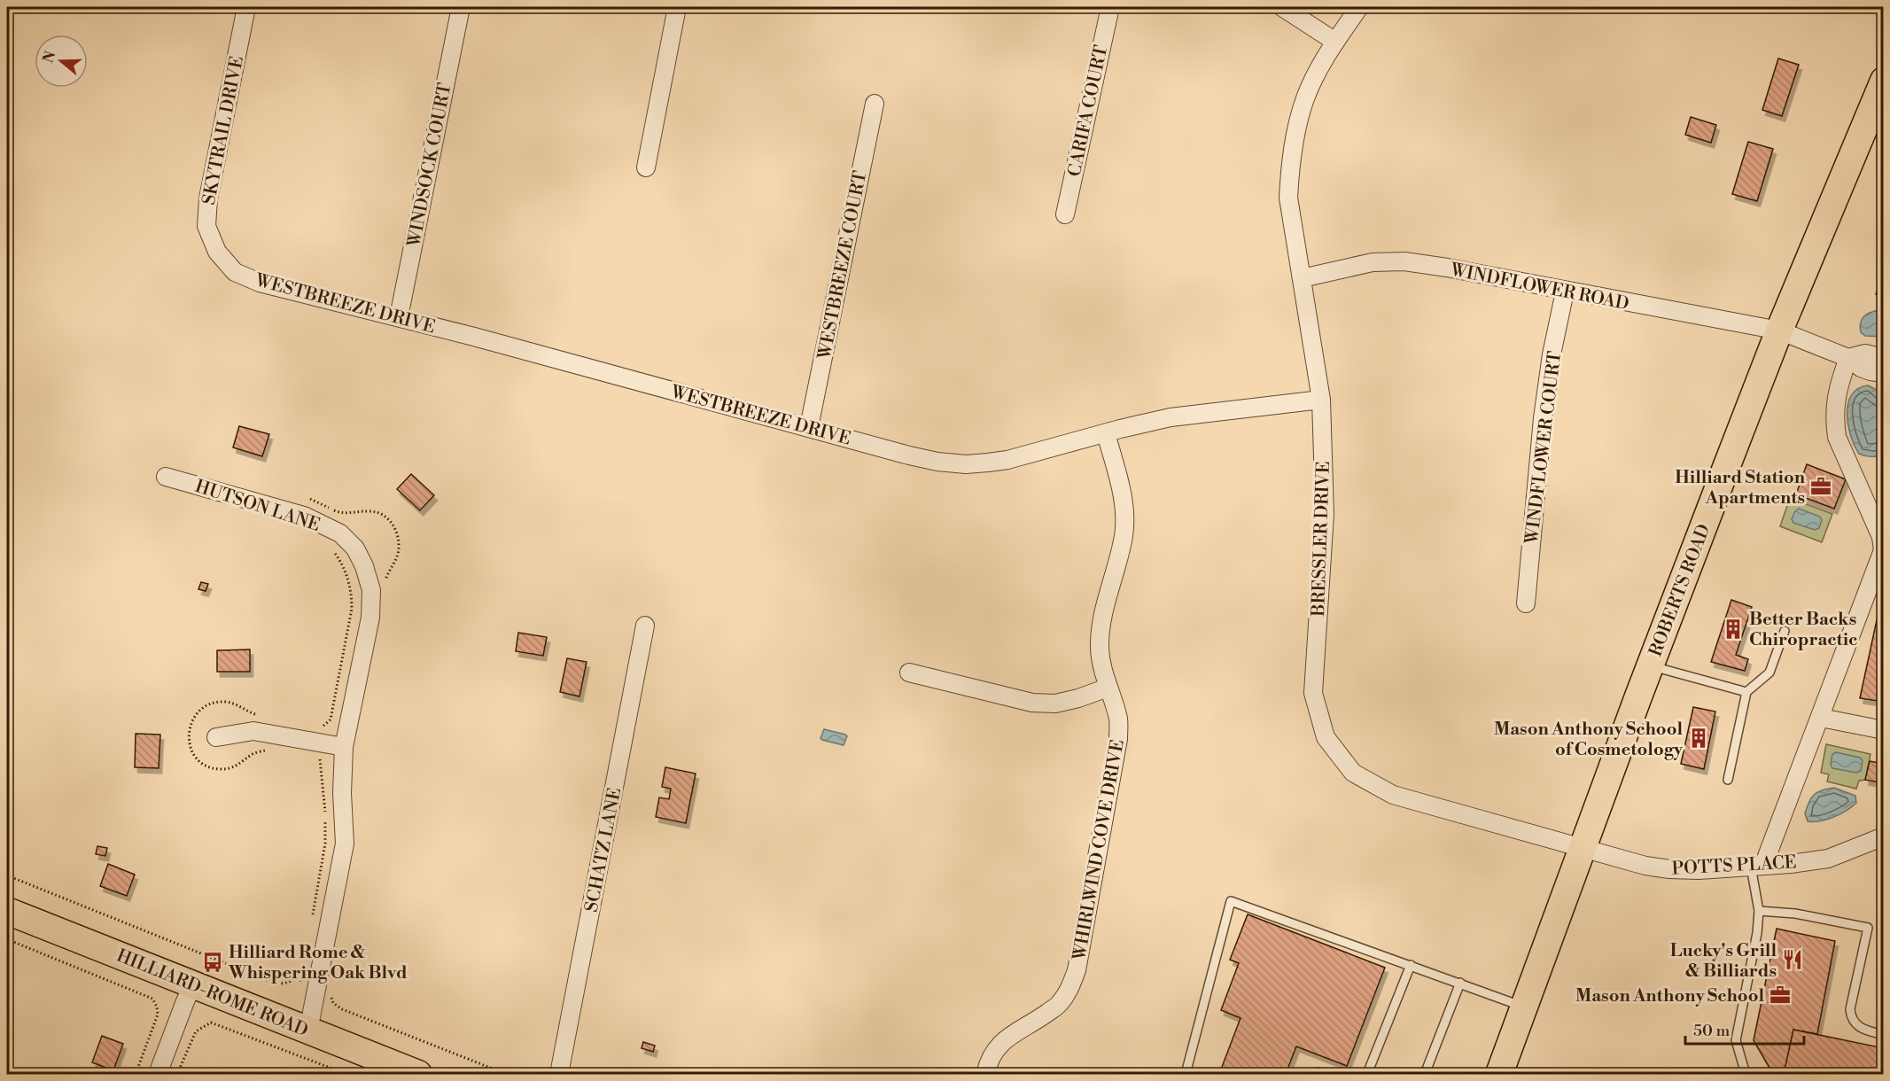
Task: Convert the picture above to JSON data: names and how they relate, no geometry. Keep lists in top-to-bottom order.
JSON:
{
  "streets": {
    "main road": ["ROBERTS ROAD", "HILLIARD-ROME ROAD"],
    "street": [
      "CARIFA COURT",
      "SKYTRAIL DRIVE",
      "WINDSOCK COURT",
      "WESTBREEZE COURT",
      "WINDFLOWER ROAD",
      "WESTBREEZE DRIVE",
      "WINDFLOWER COURT",
      "HUTSON LANE",
      "BRESSLER DRIVE",
      "SCHATZ LANE",
      "WHIRLWIND COVE DRIVE",
      "POTTS PLACE"
    ]
  },
  "crossings": [
    ["SKYTRAIL DRIVE", "WESTBREEZE DRIVE"],
    ["WINDSOCK COURT", "WESTBREEZE DRIVE"],
    ["WESTBREEZE COURT", "WESTBREEZE DRIVE"],
    ["WINDFLOWER ROAD", "WINDFLOWER COURT"],
    ["WINDFLOWER ROAD", "BRESSLER DRIVE"],
    ["WINDFLOWER ROAD", "ROBERTS ROAD"],
    ["WESTBREEZE DRIVE", "BRESSLER DRIVE"],
    ["WESTBREEZE DRIVE", "WHIRLWIND COVE DRIVE"],
    ["HUTSON LANE", "HILLIARD-ROME ROAD"],
    ["BRESSLER DRIVE", "ROBERTS ROAD"],
    ["BRESSLER DRIVE", "POTTS PLACE"],
    ["ROBERTS ROAD", "POTTS PLACE"]
  ],
  "places": {
    "office": ["Hilliard Station Apartments", "Mason Anthony School"],
    "building": ["Better Backs Chiropractic", "Mason Anthony School of Cosmetology"],
    "restaurant": ["Lucky's Grill & Billiards"],
    "bus stop": ["Hilliard Rome & Whispering Oak Blvd"]
  },
  "scale_bar": "50 m",
  "north": "left"
}
